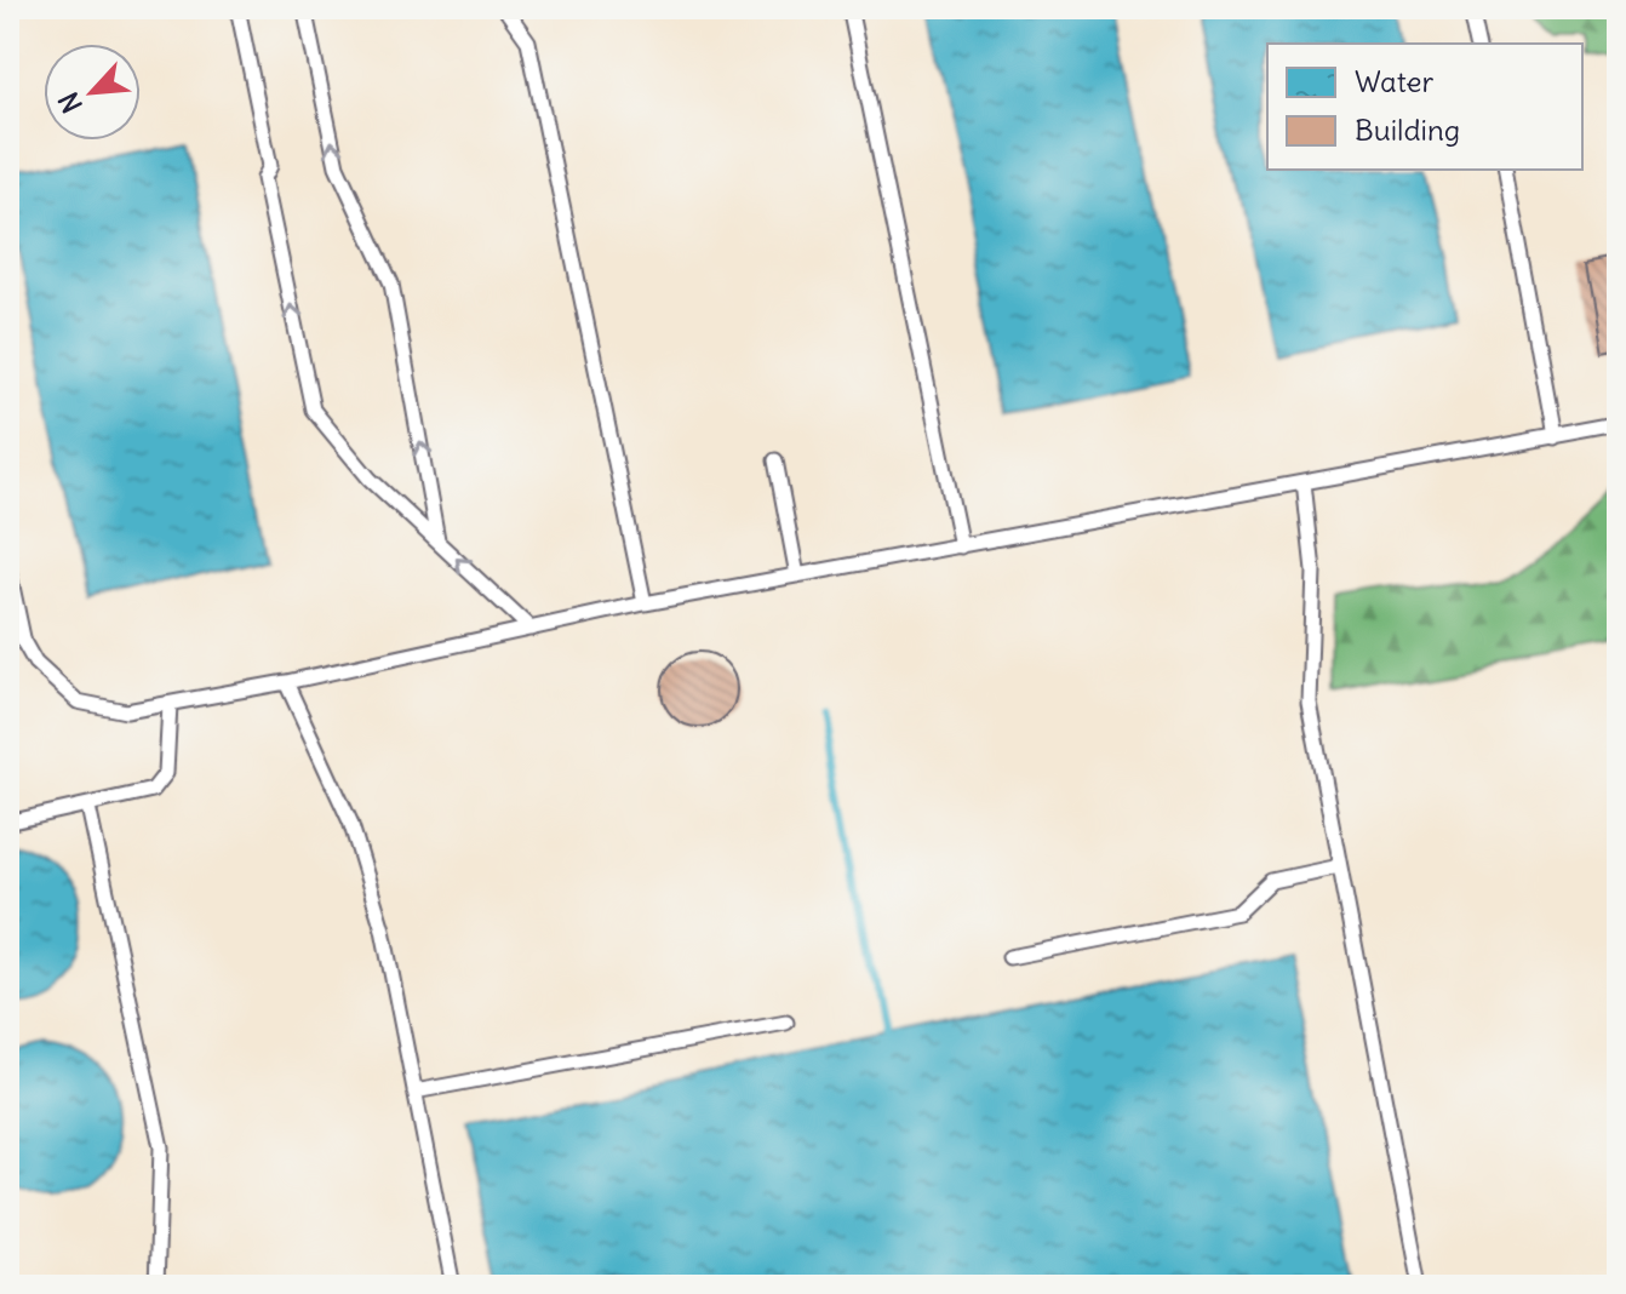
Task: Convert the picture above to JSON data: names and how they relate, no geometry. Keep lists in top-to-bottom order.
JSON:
{
  "legend": ["Water", "Building"],
  "north": "bottom left"
}
